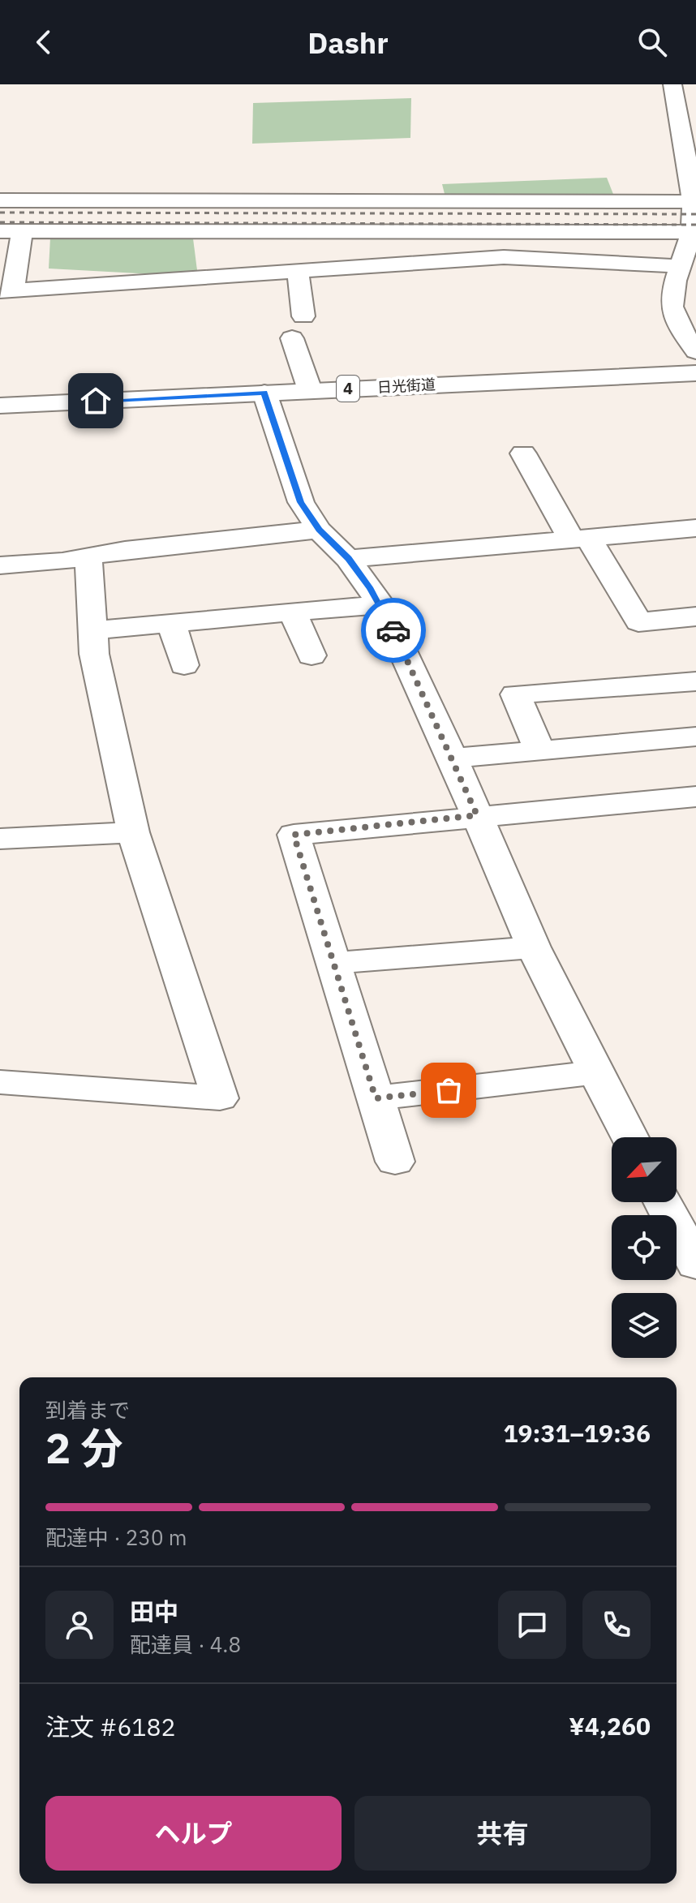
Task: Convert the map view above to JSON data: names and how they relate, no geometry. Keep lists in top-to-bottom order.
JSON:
{
  "streets": {
    "main road": ["日光街道", "4"]
  },
  "north": "bottom left",
  "page": {
    "header": "Dashr",
    "heading": ["2 分", "到着まで", "19:31–19:36"],
    "panel": [
      "田中",
      "配達員 · 4.8",
      "注文 #6182",
      "¥4,260"
    ],
    "bar": "配達中 · 230 m",
    "buttons": ["ヘルプ", "共有"]
  }
}
